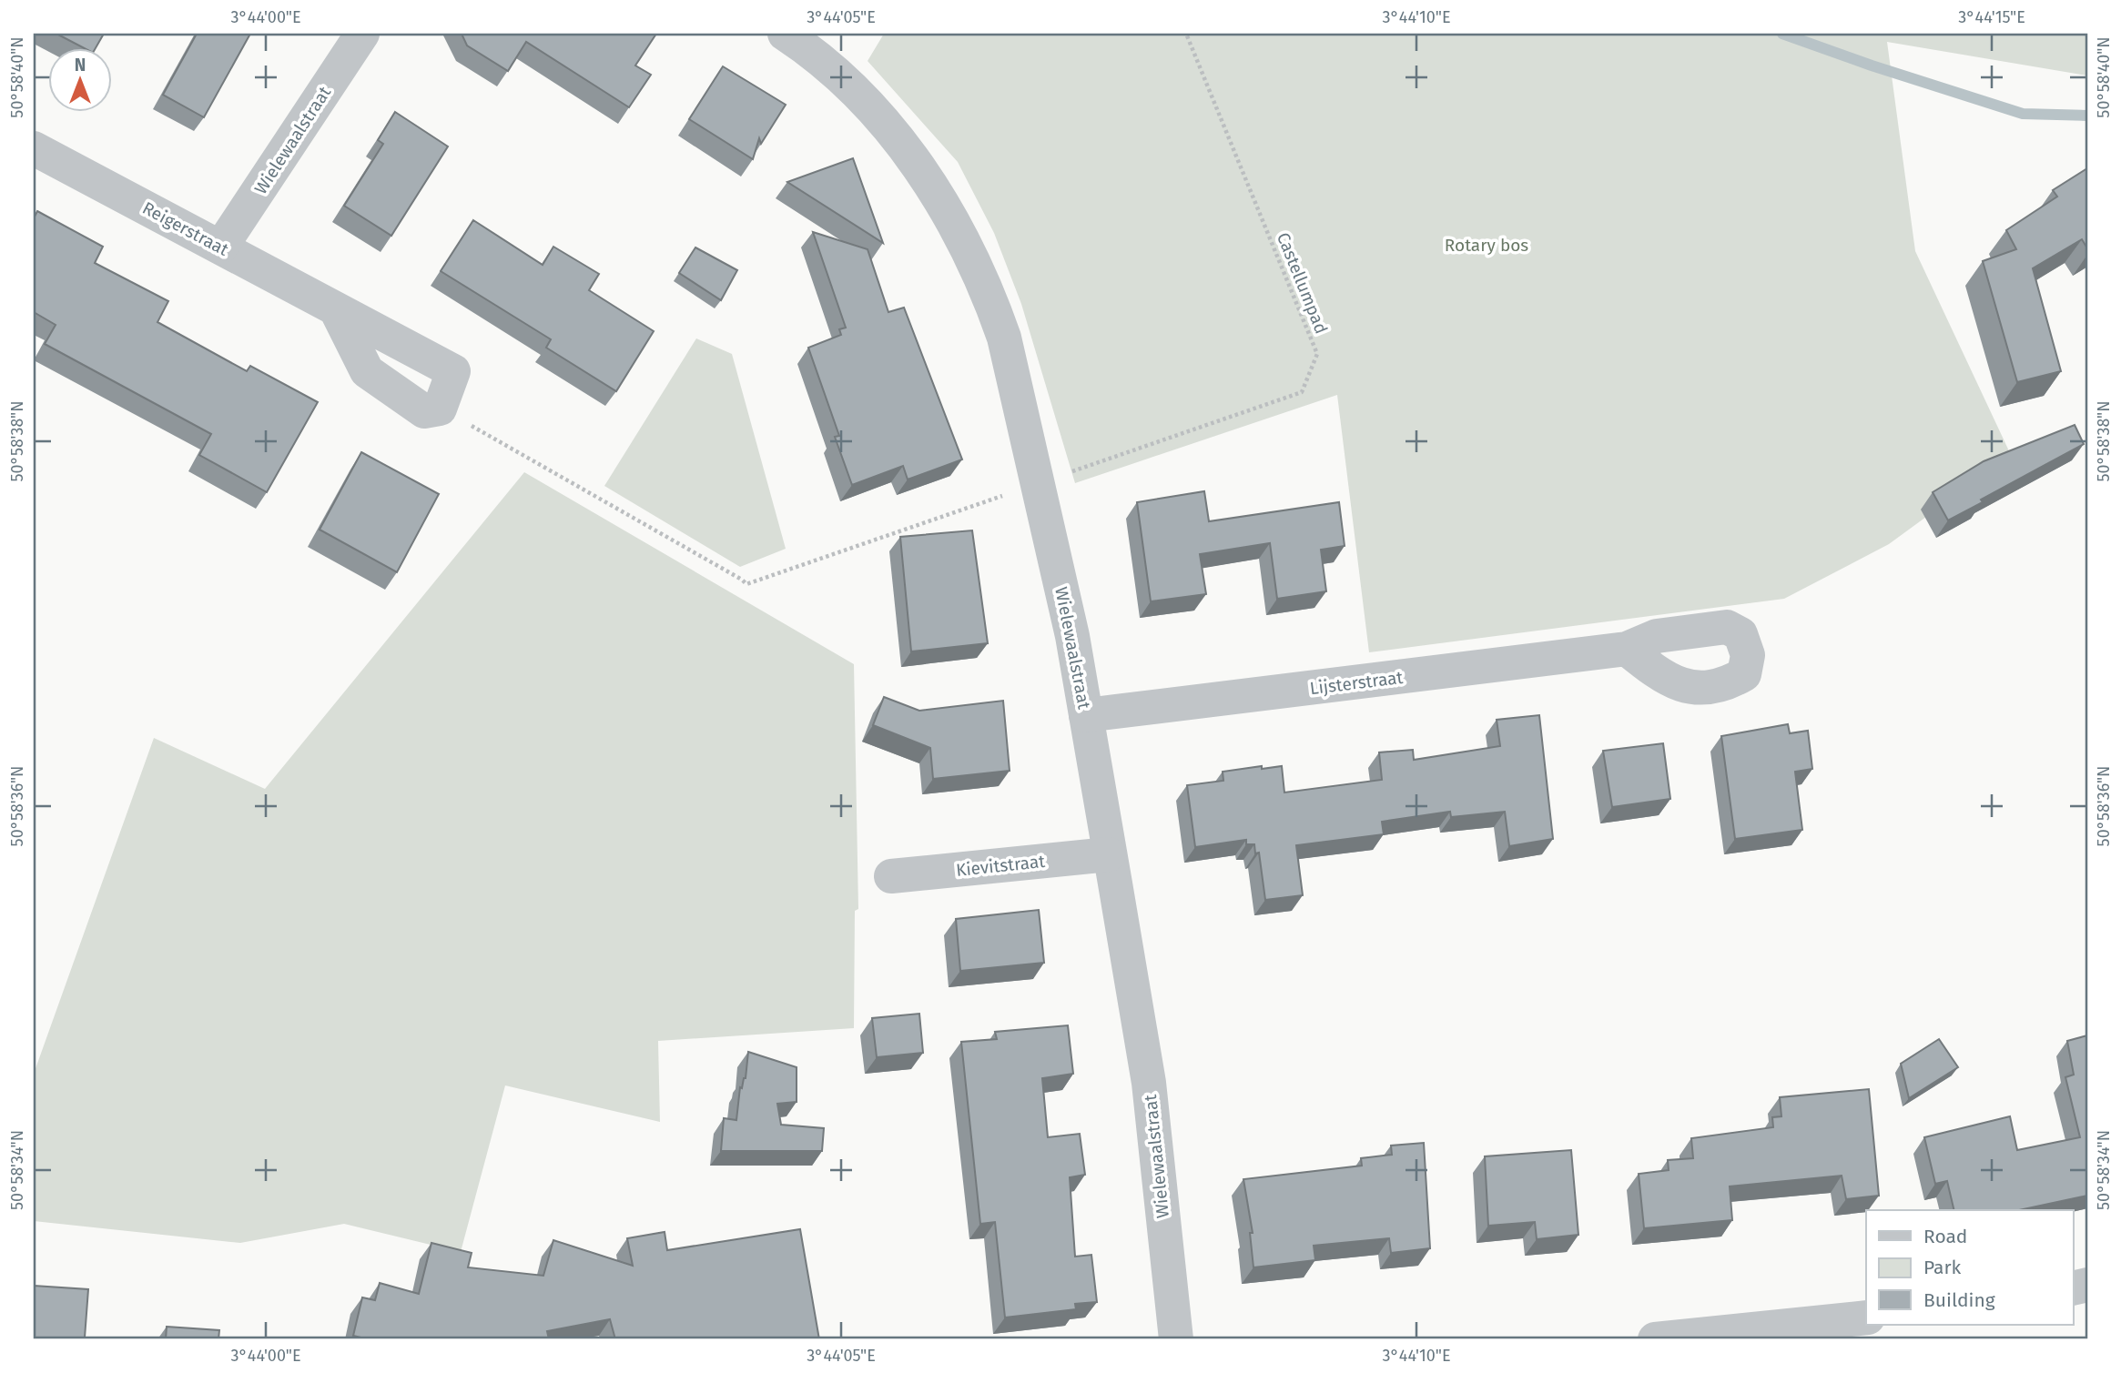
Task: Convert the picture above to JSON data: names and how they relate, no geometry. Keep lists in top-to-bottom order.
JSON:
{
  "streets": {
    "street": [
      "Wielewaalstraat",
      "Reigerstraat",
      "Lijsterstraat",
      "Kievitstraat"
    ],
    "path": ["Castellumpad"]
  },
  "crossings": [
    ["Wielewaalstraat", "Reigerstraat"],
    ["Wielewaalstraat", "Castellumpad"],
    ["Wielewaalstraat", "Lijsterstraat"],
    ["Wielewaalstraat", "Kievitstraat"],
    ["Reigerstraat", "Castellumpad"]
  ],
  "parks": ["Rotary bos"],
  "legend": ["Road", "Park", "Building"],
  "north": "top",
  "coordinates": [
    "3°44'00\"E",
    "3°44'05\"E",
    "3°44'10\"E",
    "3°44'15\"E",
    "50°58'40\"N",
    "50°58'38\"N",
    "50°58'36\"N",
    "50°58'34\"N"
  ]
}
